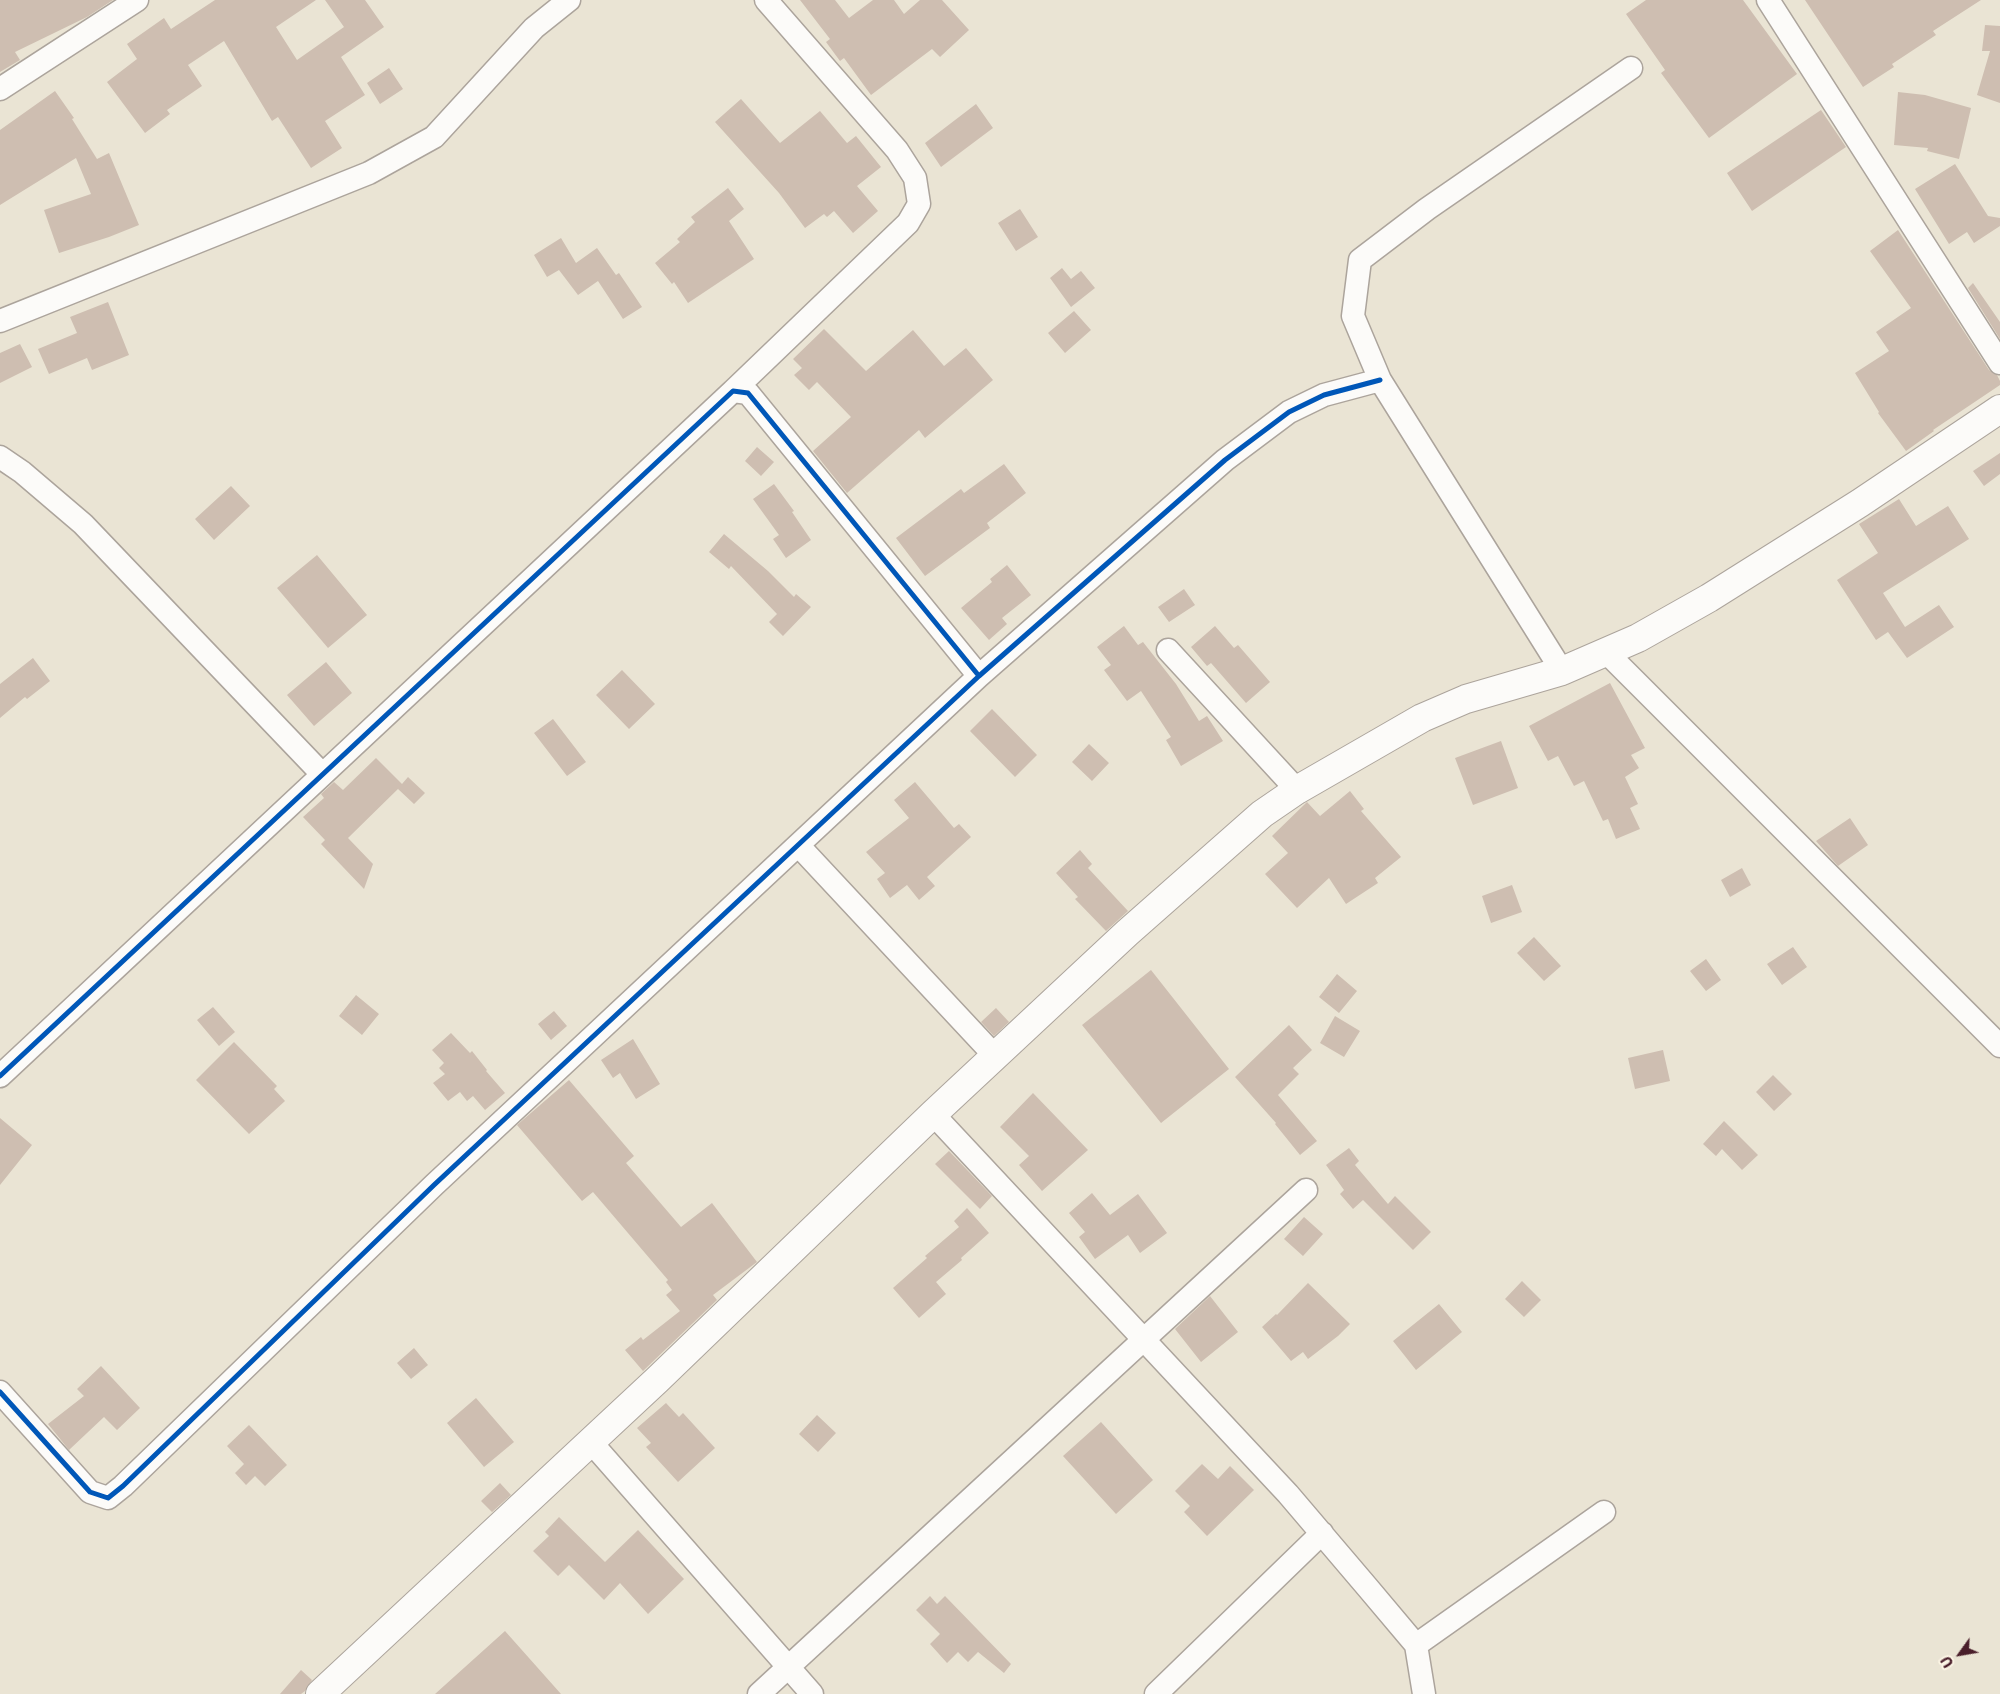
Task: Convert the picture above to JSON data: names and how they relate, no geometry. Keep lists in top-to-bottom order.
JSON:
{
  "north": "bottom left"
}
